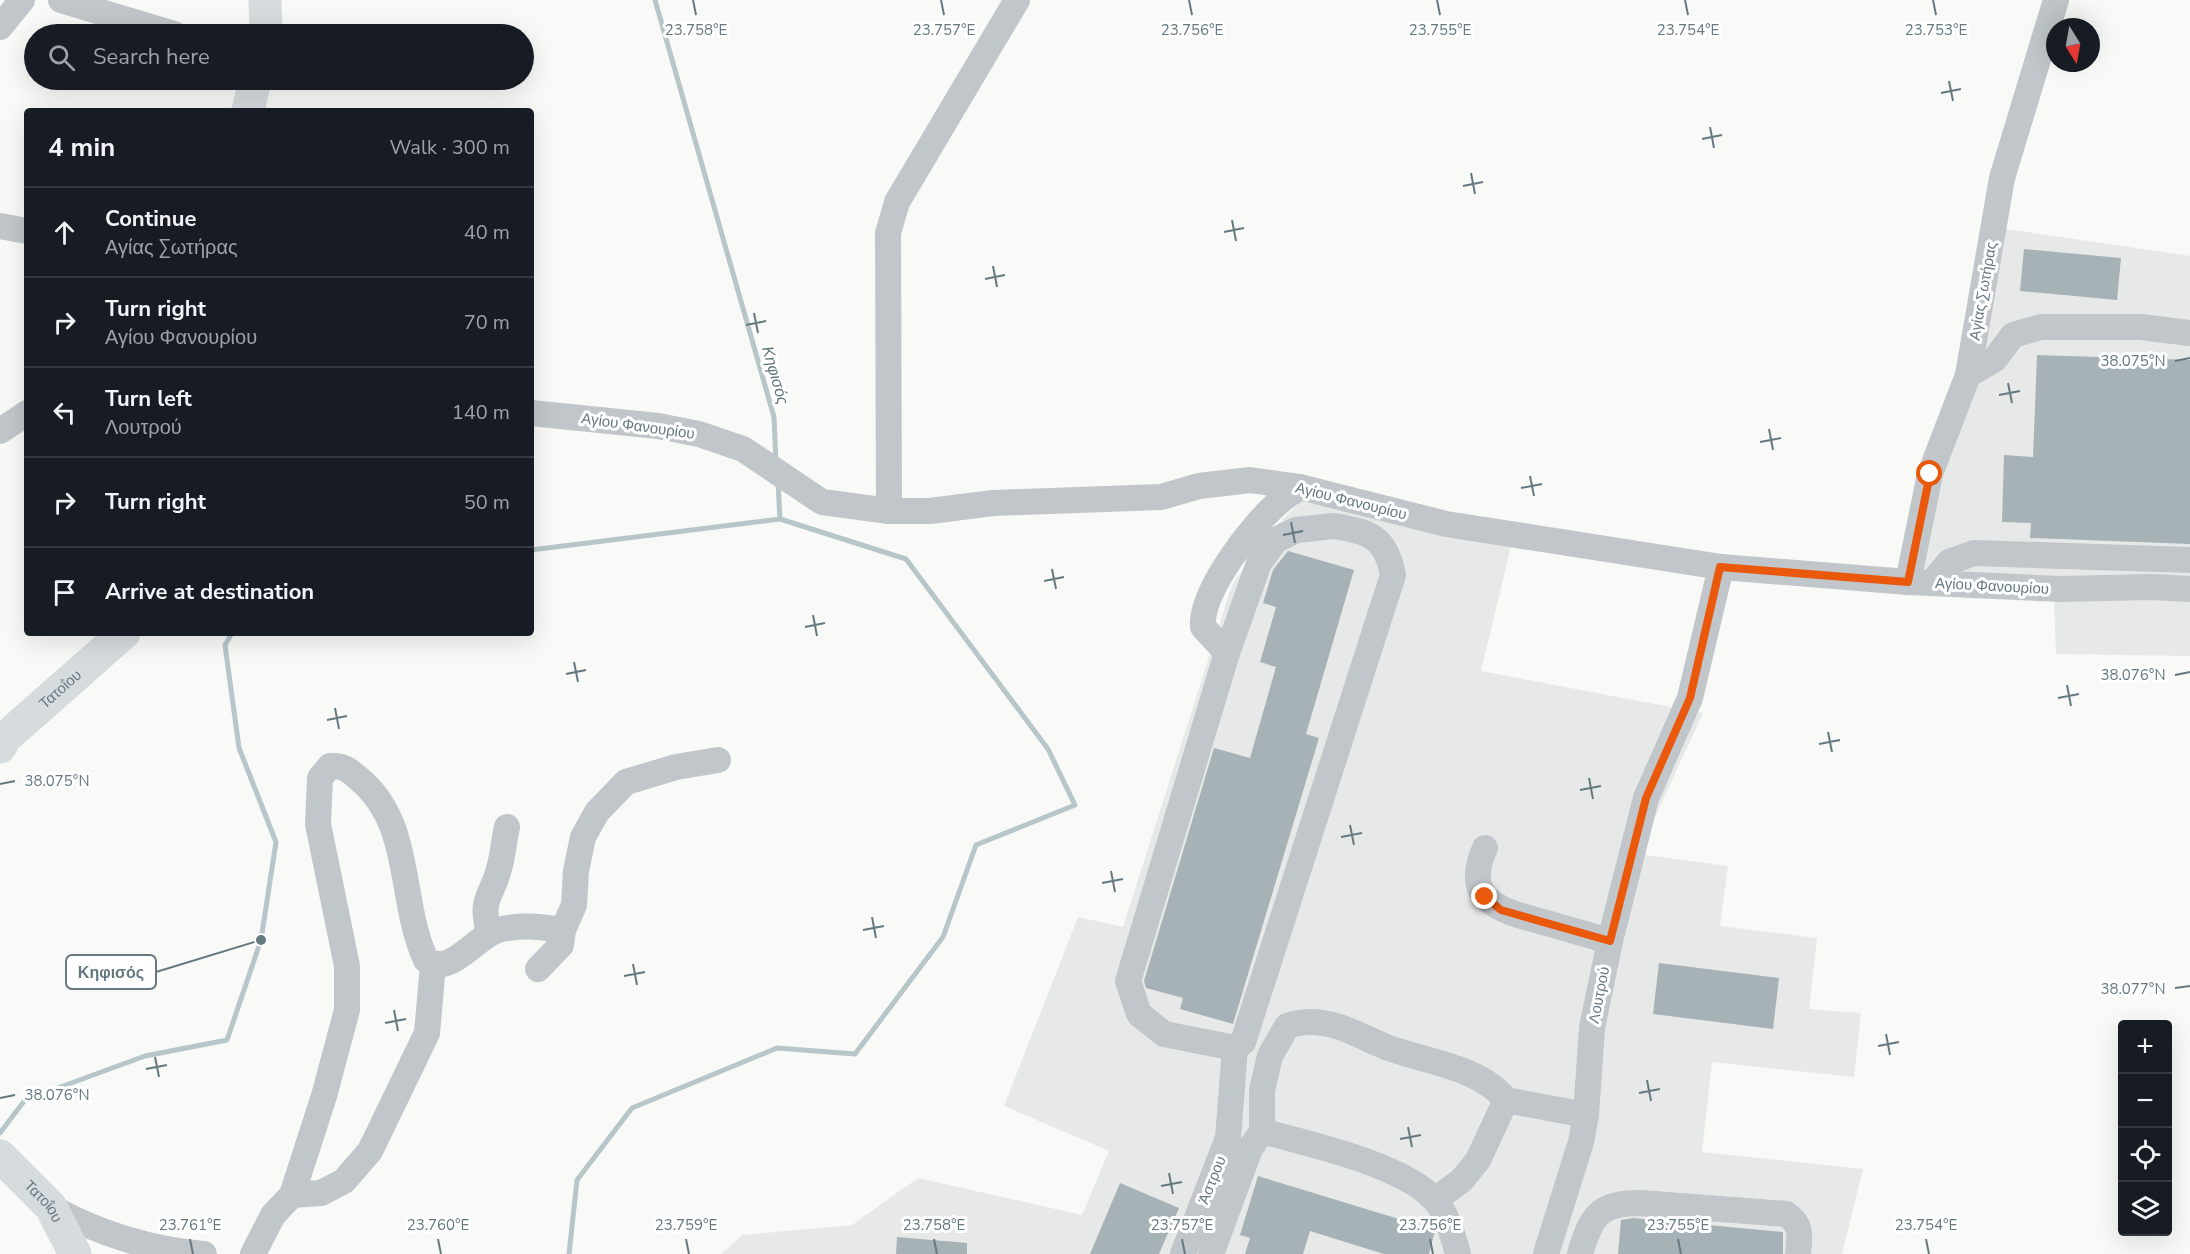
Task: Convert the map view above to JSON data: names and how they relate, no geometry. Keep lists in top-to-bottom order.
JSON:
{
  "streets": {
    "main road": ["Τατοΐου"],
    "street": [
      "Αγίας Σωτήρας",
      "Αγίου Φανουρίου",
      "Λουτρού",
      "Άστρου"
    ]
  },
  "crossings": [
    ["Αγίας Σωτήρας", "Αγίου Φανουρίου"],
    ["Αγίου Φανουρίου", "Λουτρού"]
  ],
  "water": ["Κηφισός"],
  "places": ["Κηφισός"],
  "north": "bottom",
  "page": {
    "search": "Search here",
    "heading": ["4 min", "Walk · 300 m"],
    "list": [
      ["Continue", "Αγίας Σωτήρας", "40 m"],
      ["Turn right", "Αγίου Φανουρίου", "70 m"],
      ["Turn left", "Λουτρού", "140 m"],
      ["Turn right", "50 m"],
      "Arrive at destination"
    ],
    "map_buttons": ["+", "−"]
  },
  "coordinates": [
    "23.758°E",
    "23.757°E",
    "23.756°E",
    "23.755°E",
    "23.754°E",
    "23.753°E",
    "38.075°N",
    "38.076°N",
    "38.077°N",
    "23.761°E",
    "23.760°E",
    "23.759°E"
  ]
}
